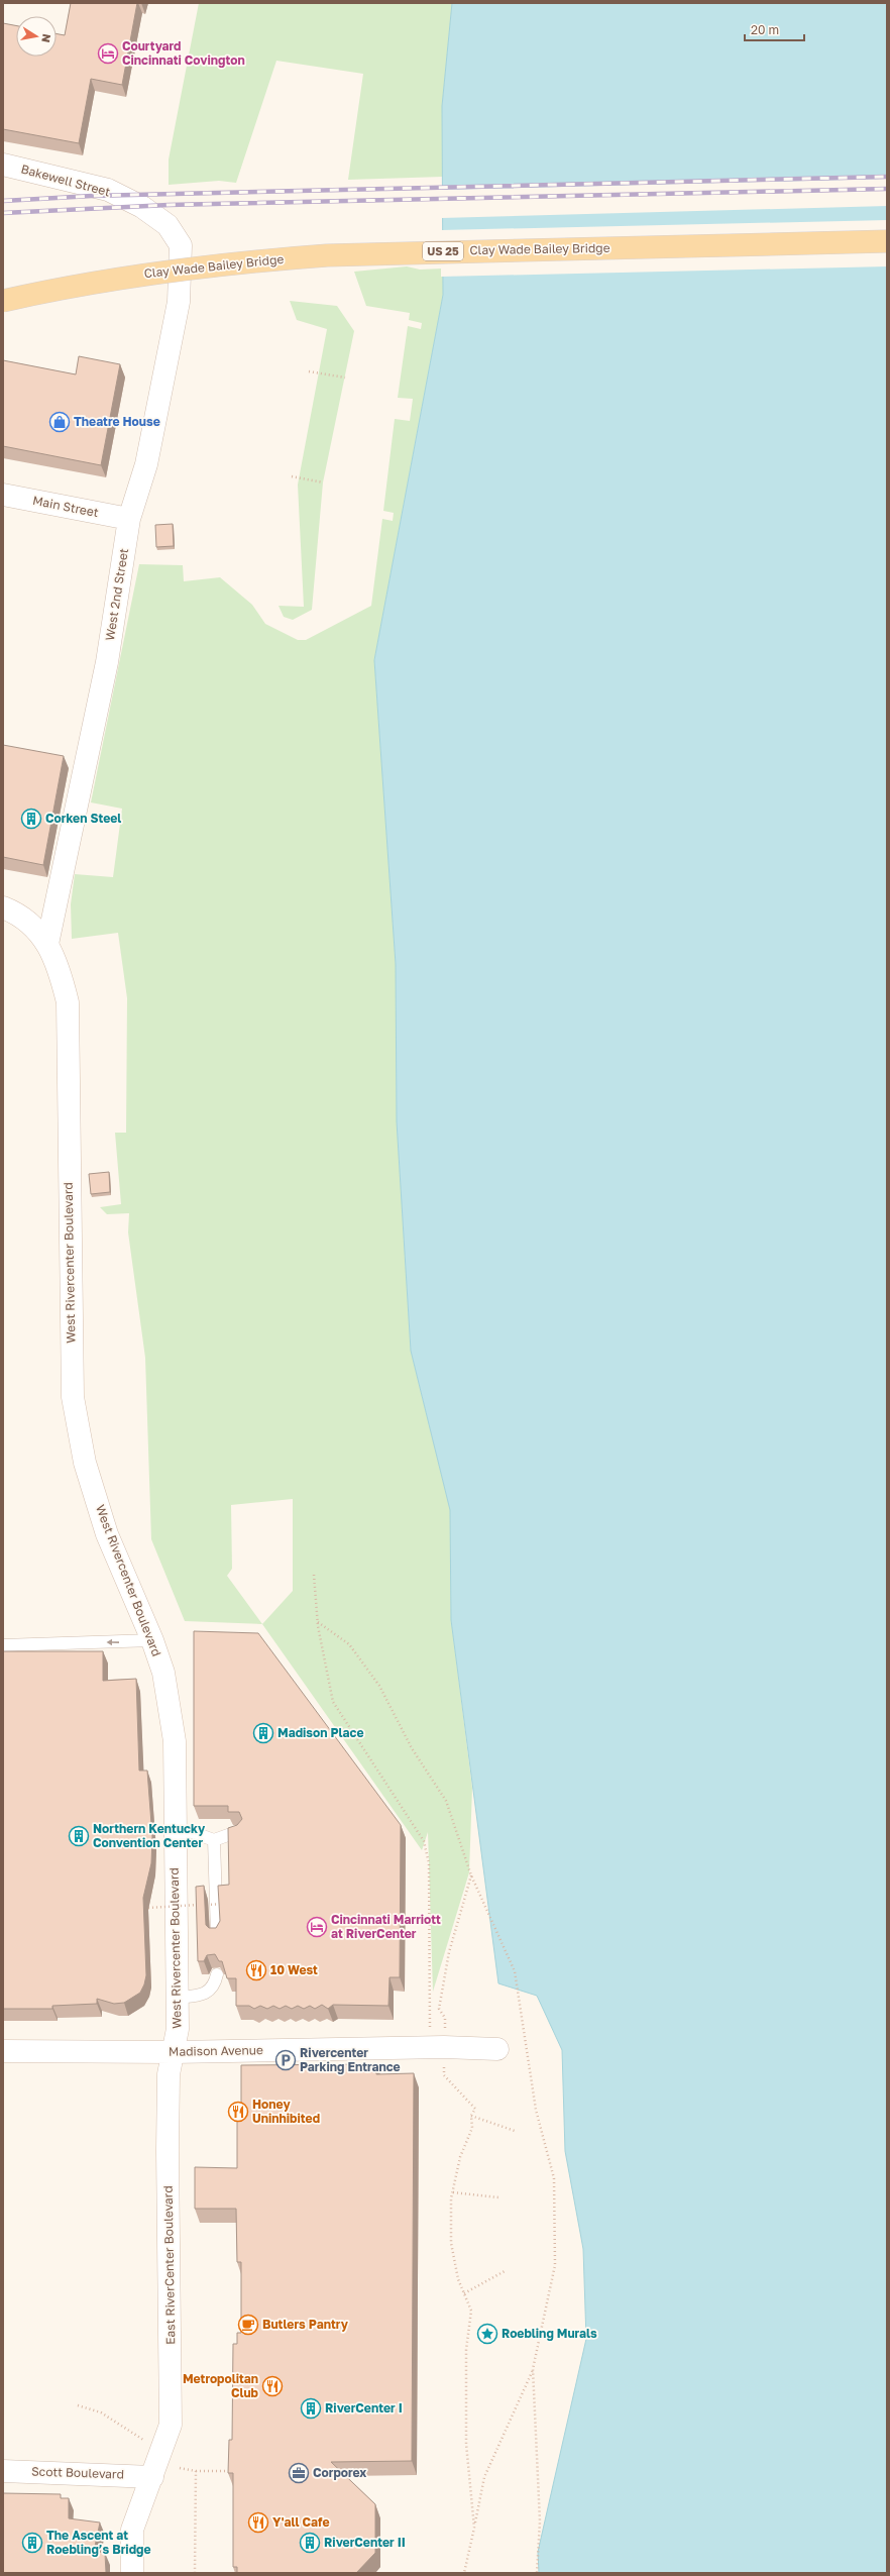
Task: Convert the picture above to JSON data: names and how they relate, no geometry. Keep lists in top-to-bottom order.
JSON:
{
  "streets": {
    "main road": ["Clay Wade Bailey Bridge", "US 25"],
    "street": [
      "Bakewell Street",
      "Main Street",
      "West 2nd Street",
      "West Rivercenter Boulevard",
      "Madison Avenue",
      "East RiverCenter Boulevard",
      "Scott Boulevard"
    ]
  },
  "crossings": [
    ["Bakewell Street", "West 2nd Street"],
    ["Main Street", "West 2nd Street"],
    ["West 2nd Street", "West Rivercenter Boulevard"],
    ["West Rivercenter Boulevard", "Madison Avenue"],
    ["West Rivercenter Boulevard", "East RiverCenter Boulevard"],
    ["Madison Avenue", "East RiverCenter Boulevard"],
    ["East RiverCenter Boulevard", "Scott Boulevard"]
  ],
  "places": {
    "hotel": ["Courtyard Cincinnati Covington", "Cincinnati Marriott at RiverCenter"],
    "shop": ["Theatre House"],
    "building": [
      "Corken Steel",
      "Madison Place",
      "Northern Kentucky Convention Center",
      "RiverCenter I",
      "The Ascent at Roebling’s Bridge",
      "RiverCenter II"
    ],
    "restaurant": [
      "10 West",
      "Honey Uninhibited",
      "Metropolitan Club",
      "Y'all Cafe"
    ],
    "parking": ["Rivercenter Parking Entrance"],
    "cafe": ["Butlers Pantry"],
    "place": ["Roebling Murals"],
    "office": ["Corporex"]
  },
  "scale_bar": "20 m",
  "north": "right"
}
